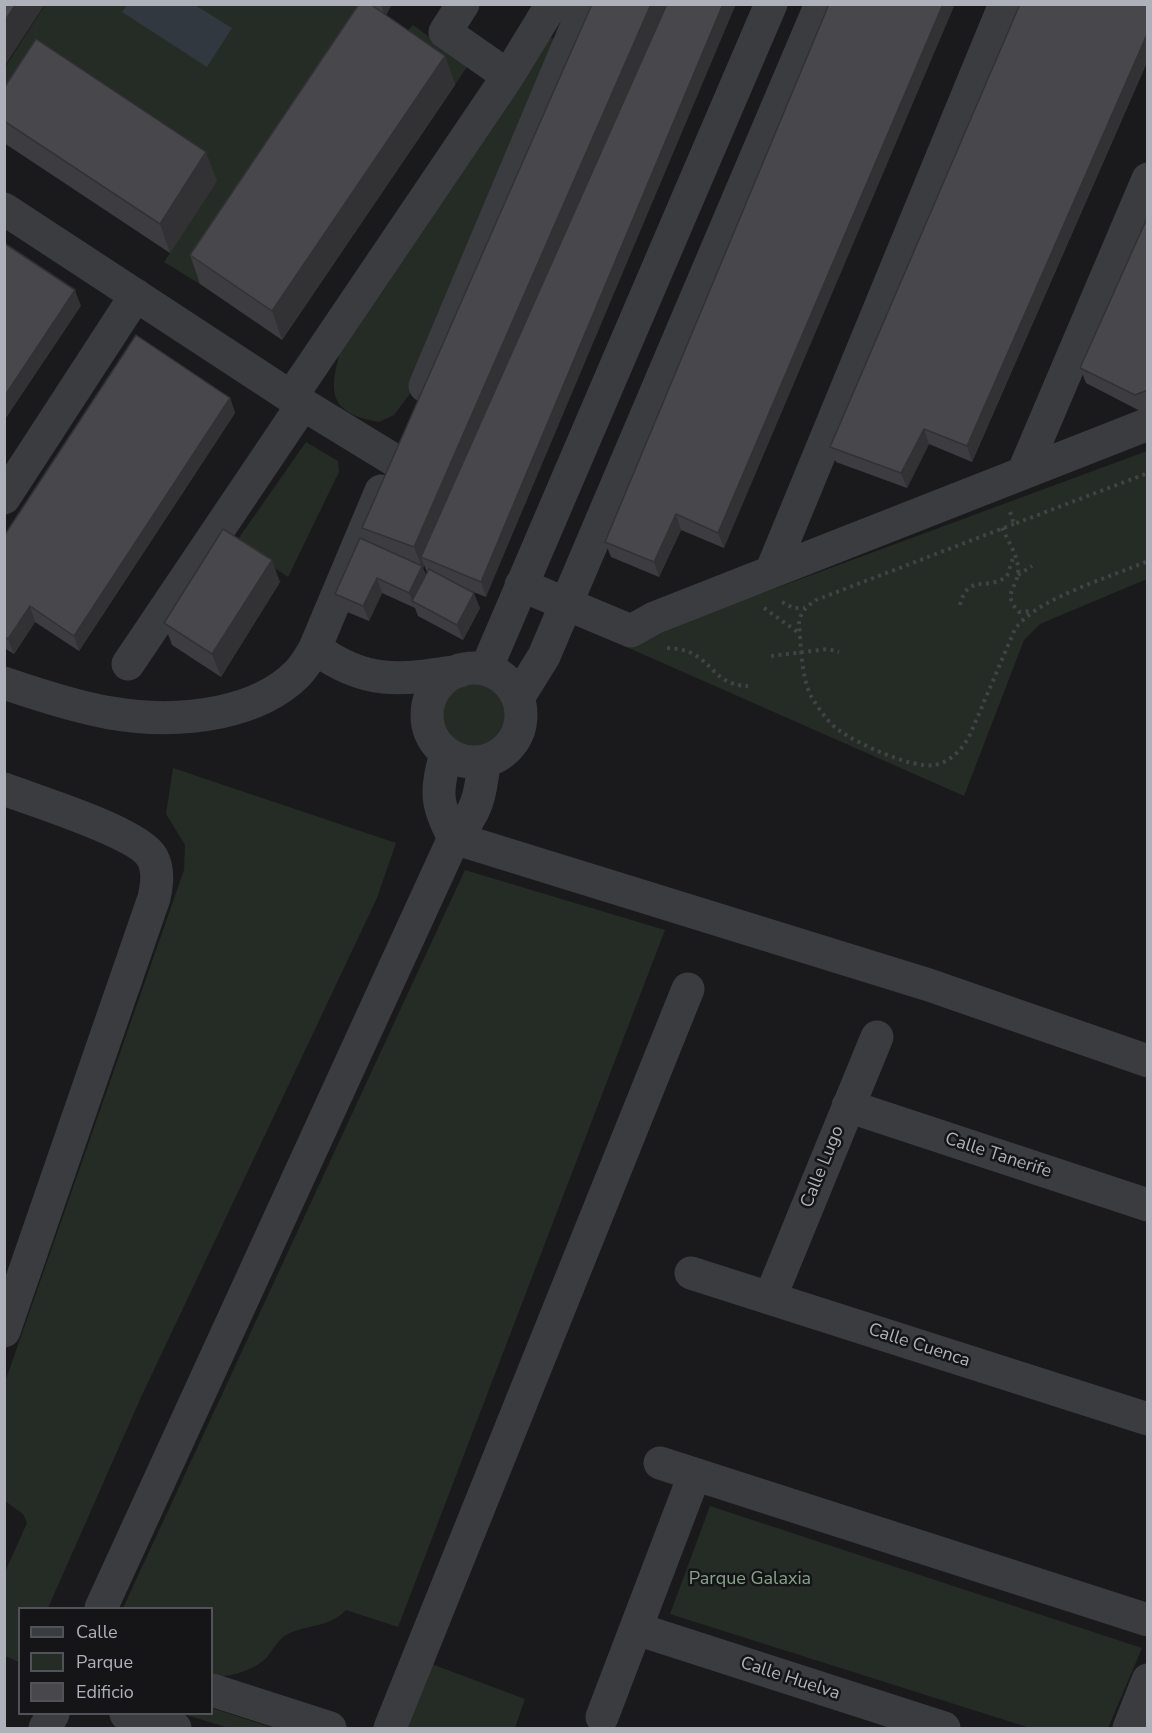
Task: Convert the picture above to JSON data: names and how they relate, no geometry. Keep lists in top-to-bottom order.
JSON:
{
  "streets": {
    "street": [
      "Calle Tanerife",
      "Calle Lugo",
      "Calle Cuenca",
      "Calle Huelva"
    ]
  },
  "crossings": [
    ["Calle Tanerife", "Calle Lugo"],
    ["Calle Lugo", "Calle Cuenca"]
  ],
  "parks": ["Parque Galaxia"],
  "legend": ["Calle", "Parque", "Edificio"]
}
